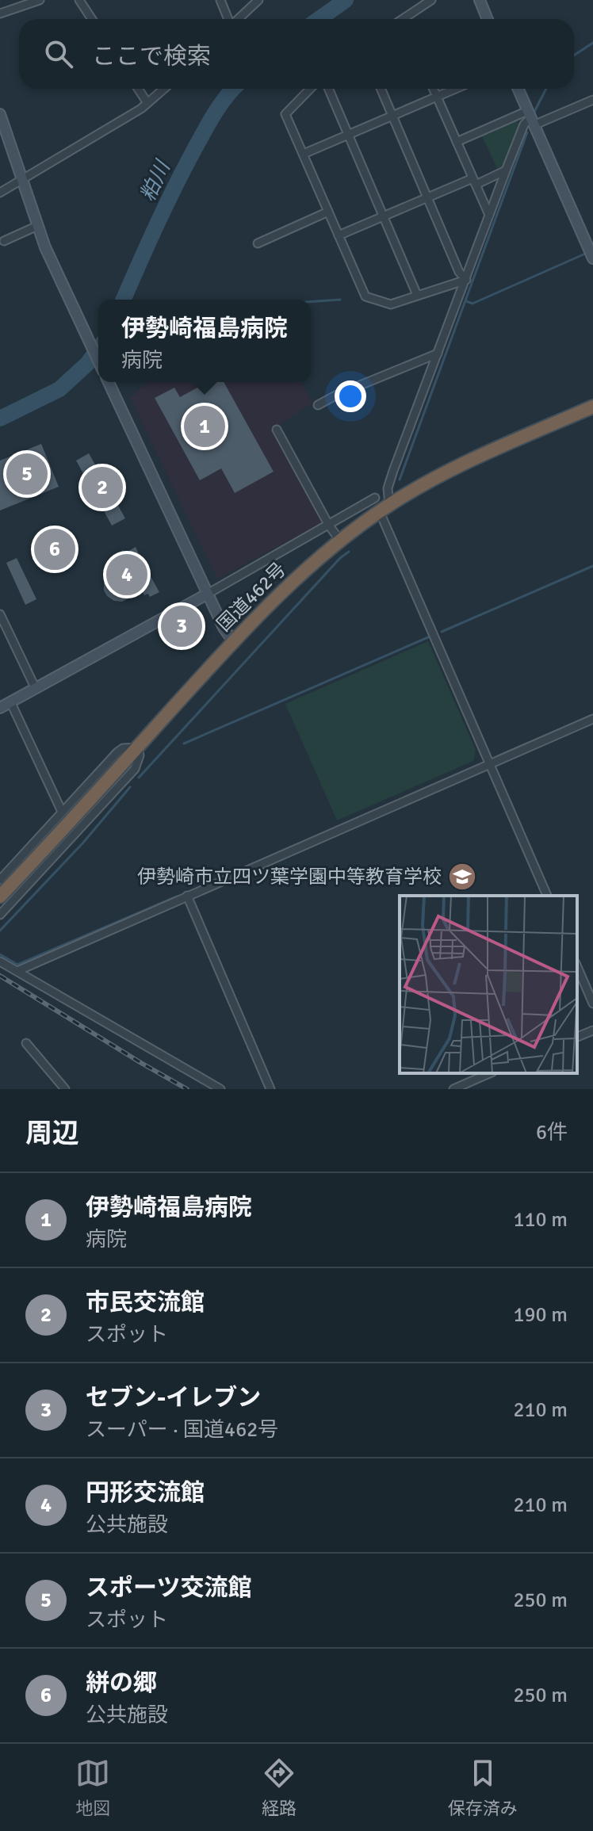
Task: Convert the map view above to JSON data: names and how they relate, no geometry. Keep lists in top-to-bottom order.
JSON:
{
  "streets": {
    "highway": ["国道462号"]
  },
  "water": ["粕川"],
  "places": {
    "school or university": ["伊勢崎市立四ツ葉学園中等教育学校"]
  },
  "page": {
    "search": "ここで検索",
    "popup": ["伊勢崎福島病院", "病院"],
    "pins": [
      "1",
      "5",
      "2",
      "6",
      "4",
      "3"
    ],
    "heading": ["周辺", "6件"],
    "list": [
      {
        "mark": "1",
        "name": "伊勢崎福島病院",
        "note": "病院",
        "value": "110 m"
      },
      {
        "mark": "2",
        "name": "市民交流館",
        "note": "スポット",
        "value": "190 m"
      },
      {
        "mark": "3",
        "name": "セブン-イレブン",
        "note": "スーパー · 国道462号",
        "value": "210 m"
      },
      {
        "mark": "4",
        "name": "円形交流館",
        "note": "公共施設",
        "value": "210 m"
      },
      {
        "mark": "5",
        "name": "スポーツ交流館",
        "note": "スポット",
        "value": "250 m"
      },
      {
        "mark": "6",
        "name": "絣の郷",
        "note": "公共施設",
        "value": "250 m"
      }
    ],
    "nav": ["地図", "経路", "保存済み"]
  }
}
